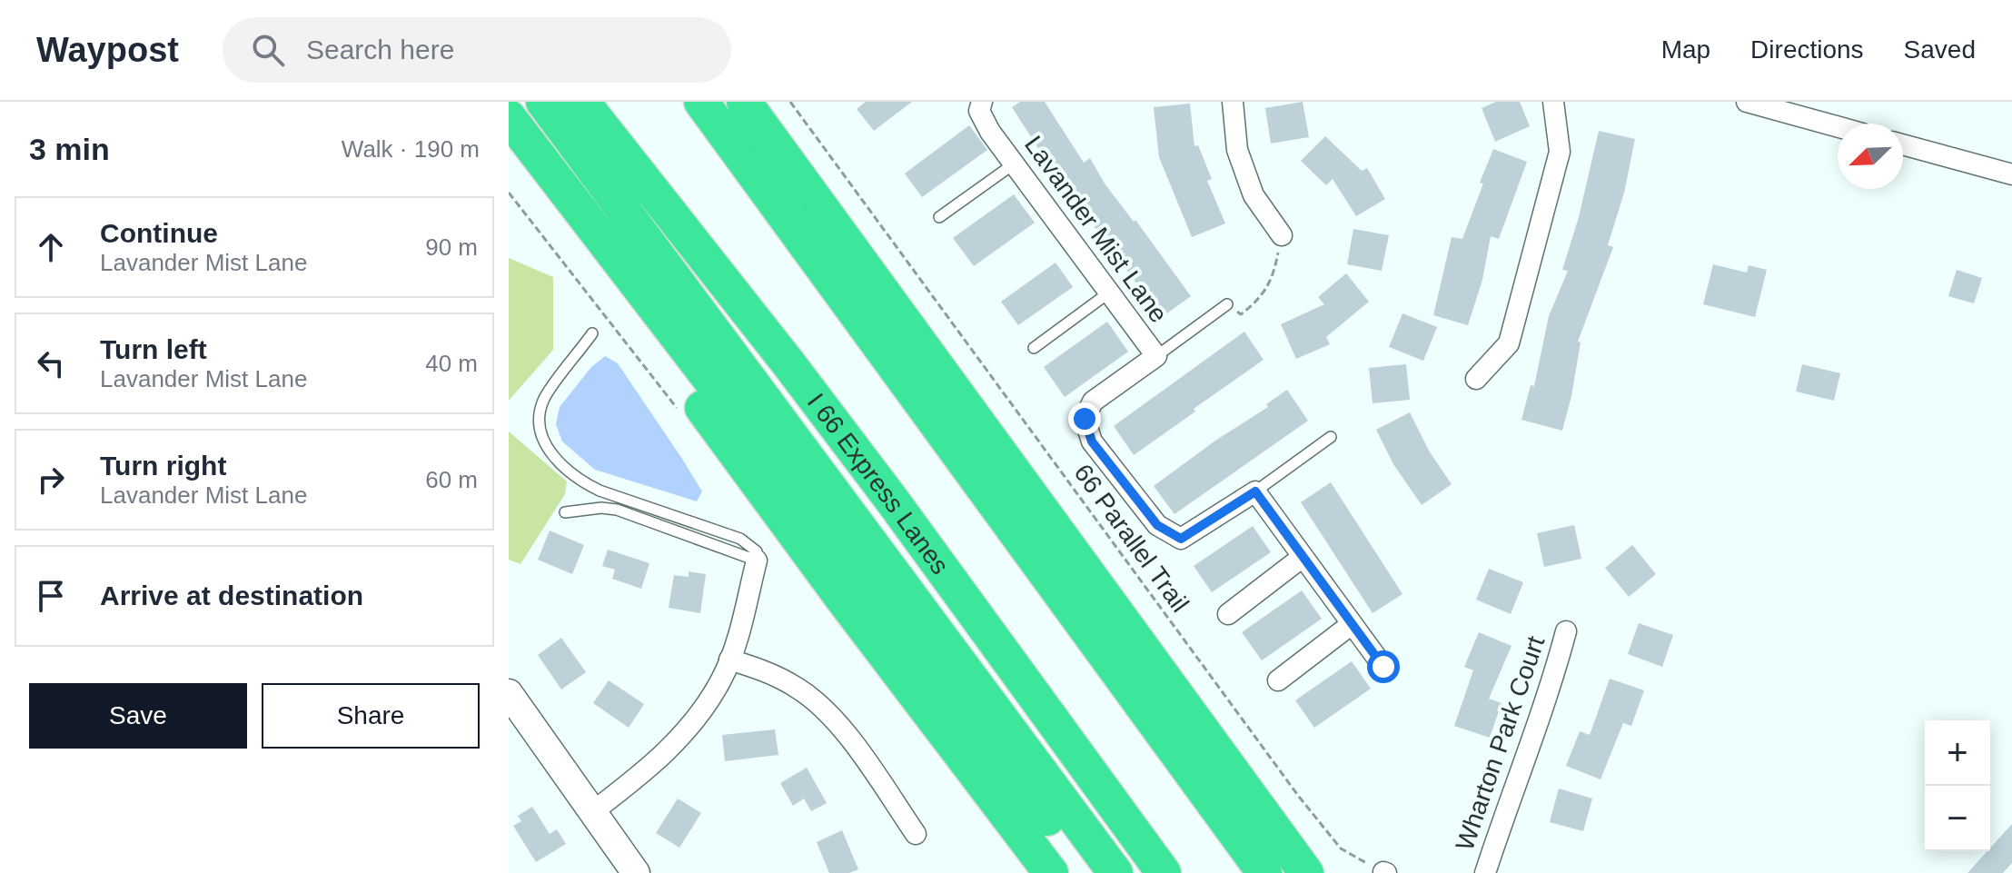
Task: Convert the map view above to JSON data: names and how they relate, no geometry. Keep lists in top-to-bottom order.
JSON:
{
  "streets": {
    "highway": ["I 66 Express Lanes"],
    "street": ["Lavander Mist Lane", "Wharton Park Court"],
    "path": ["66 Parallel Trail"]
  },
  "north": "bottom left",
  "page": {
    "header": "Waypost",
    "search": "Search here",
    "nav": ["Map", "Directions", "Saved"],
    "heading": ["3 min", "Walk · 190 m"],
    "list": [
      ["Continue", "Lavander Mist Lane", "90 m"],
      ["Turn left", "Lavander Mist Lane", "40 m"],
      ["Turn right", "Lavander Mist Lane", "60 m"],
      "Arrive at destination"
    ],
    "buttons": ["Save", "Share"],
    "map_buttons": ["+", "−"]
  }
}
